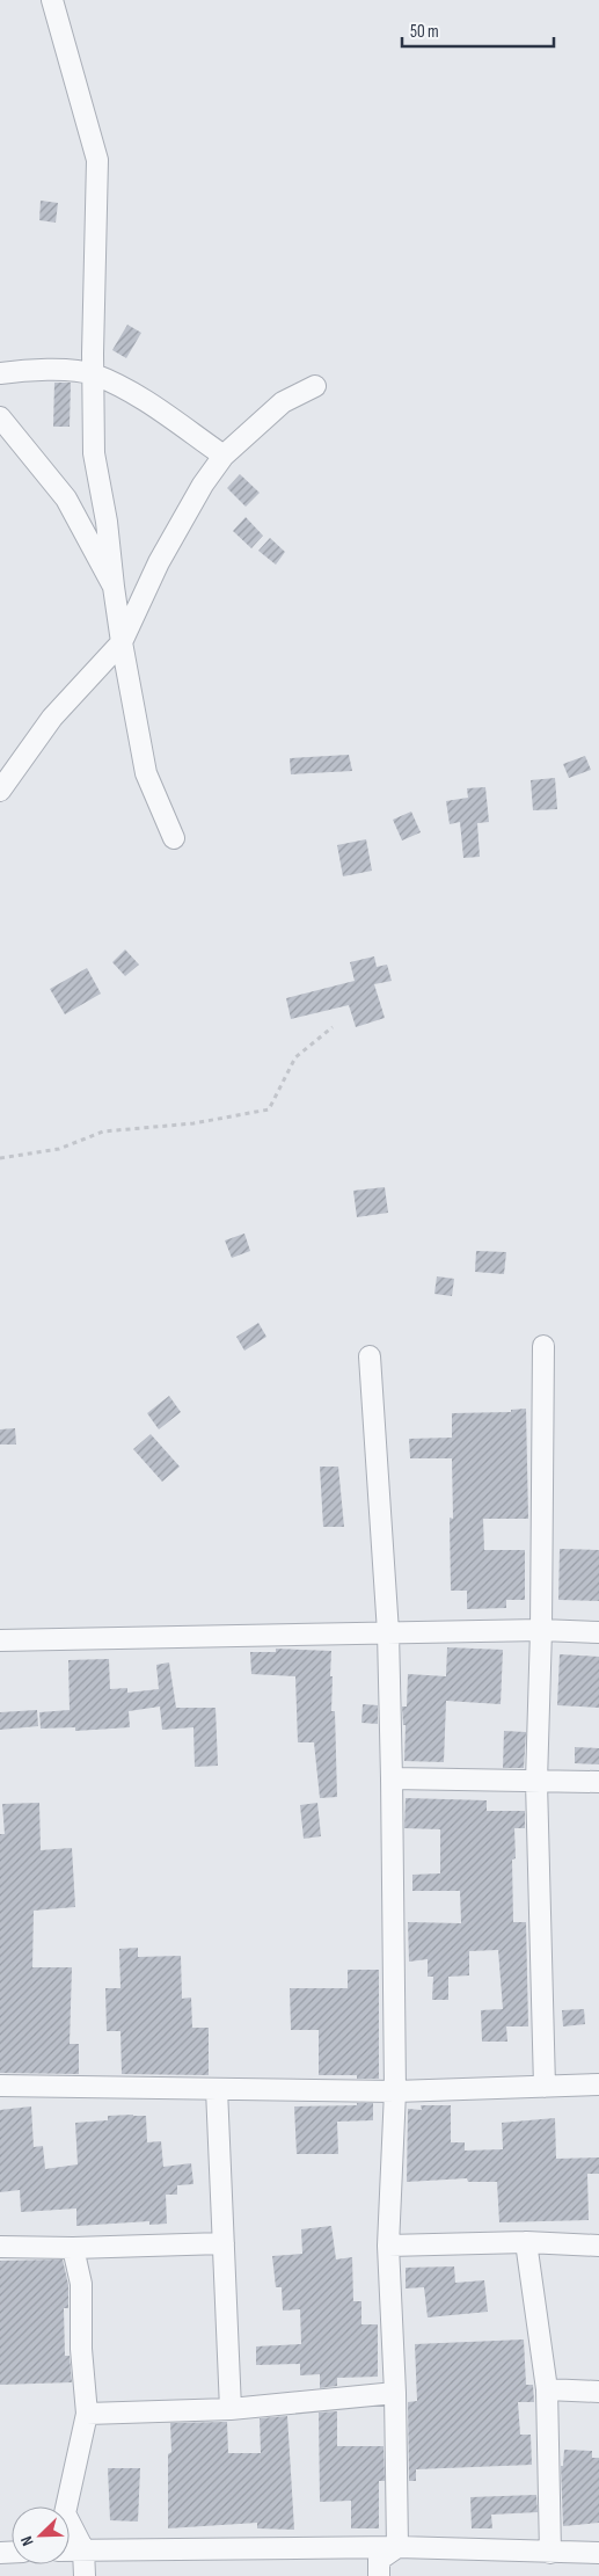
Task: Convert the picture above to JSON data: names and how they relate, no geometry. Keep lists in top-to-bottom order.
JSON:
{
  "scale_bar": "50 m",
  "north": "bottom left"
}
